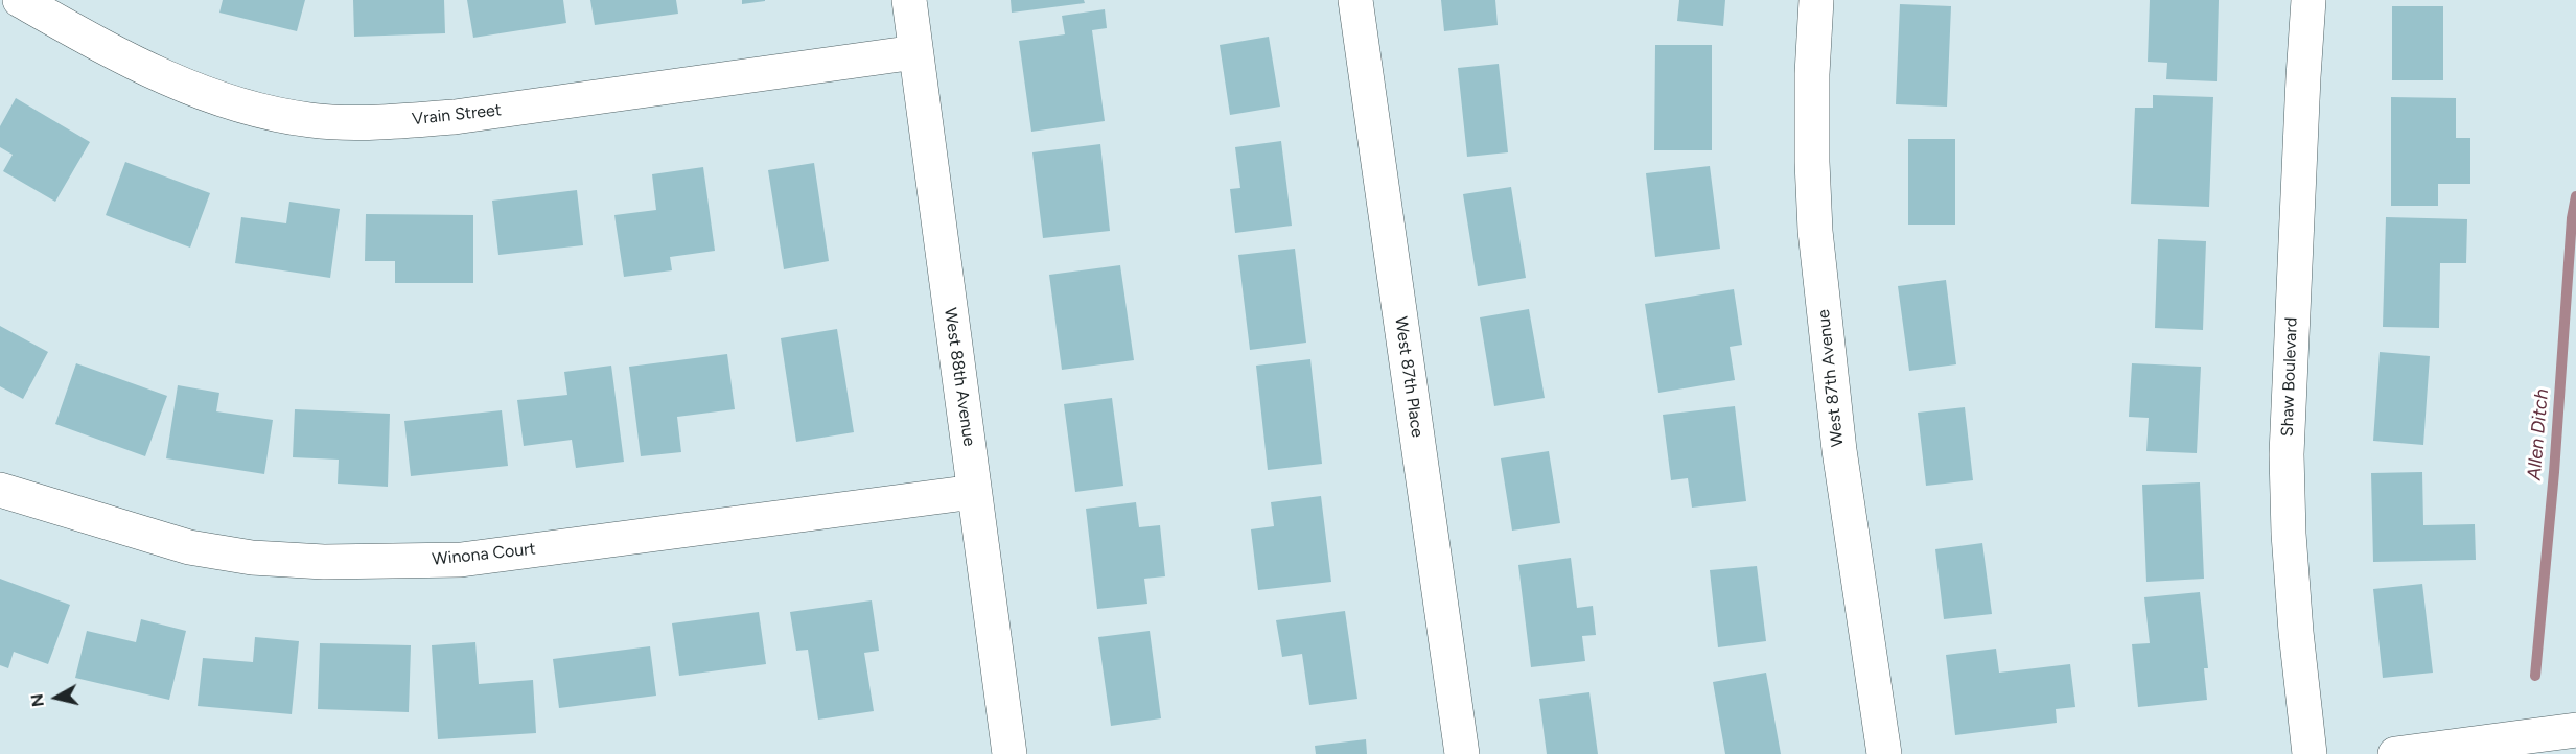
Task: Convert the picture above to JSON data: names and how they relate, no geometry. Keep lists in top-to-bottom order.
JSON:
{
  "streets": {
    "street": [
      "Vrain Street",
      "West 88th Avenue",
      "West 87th Place",
      "Shaw Boulevard",
      "West 87th Avenue",
      "Winona Court"
    ]
  },
  "crossings": [
    ["Vrain Street", "West 88th Avenue"],
    ["West 88th Avenue", "Winona Court"]
  ],
  "water": ["Allen Ditch"],
  "north": "left"
}
